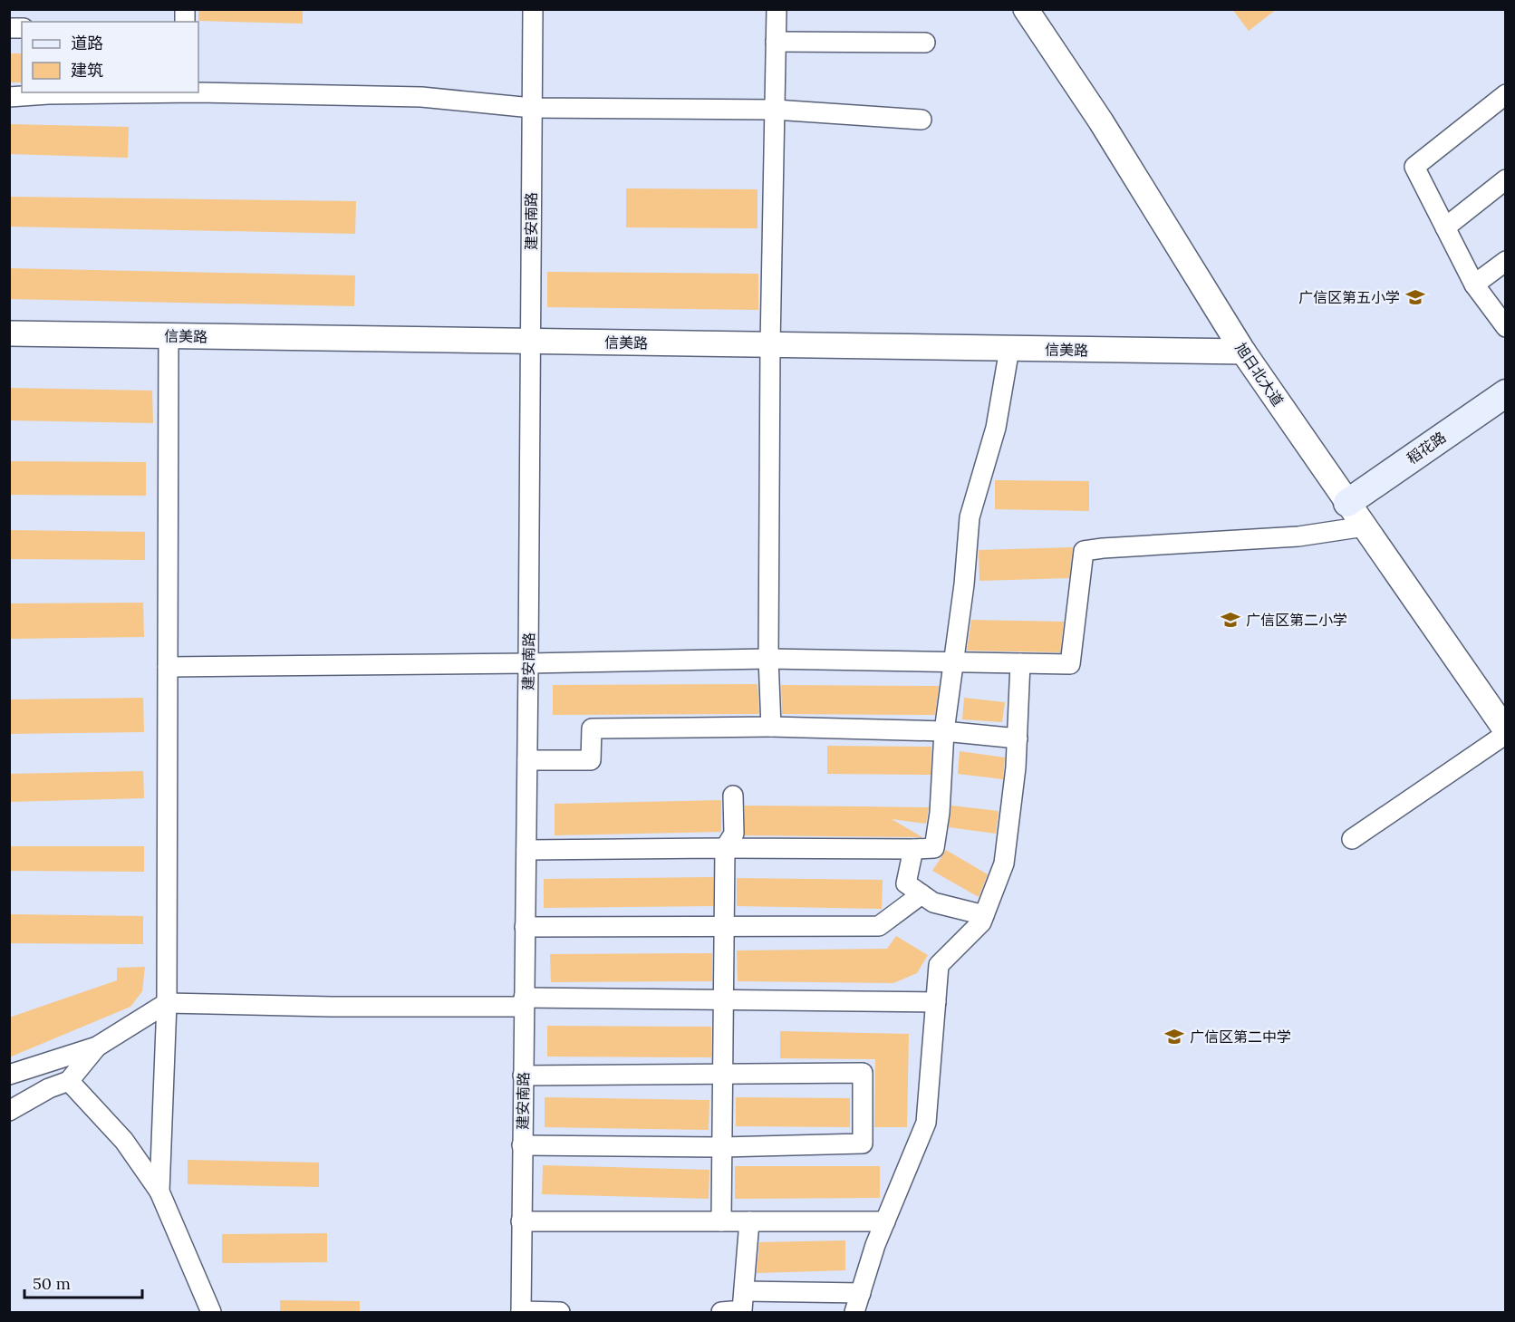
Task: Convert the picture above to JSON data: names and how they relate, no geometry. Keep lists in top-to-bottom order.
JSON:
{
  "streets": {
    "main road": ["稻花路"],
    "street": ["建安南路", "信美路", "旭日北大道"]
  },
  "crossings": [
    ["建安南路", "信美路"],
    ["信美路", "旭日北大道"],
    ["旭日北大道", "稻花路"]
  ],
  "places": {
    "school or university": ["广信区第五小学", "广信区第二小学", "广信区第二中学"]
  },
  "legend": ["道路", "建筑"],
  "scale_bar": "50 m"
}
